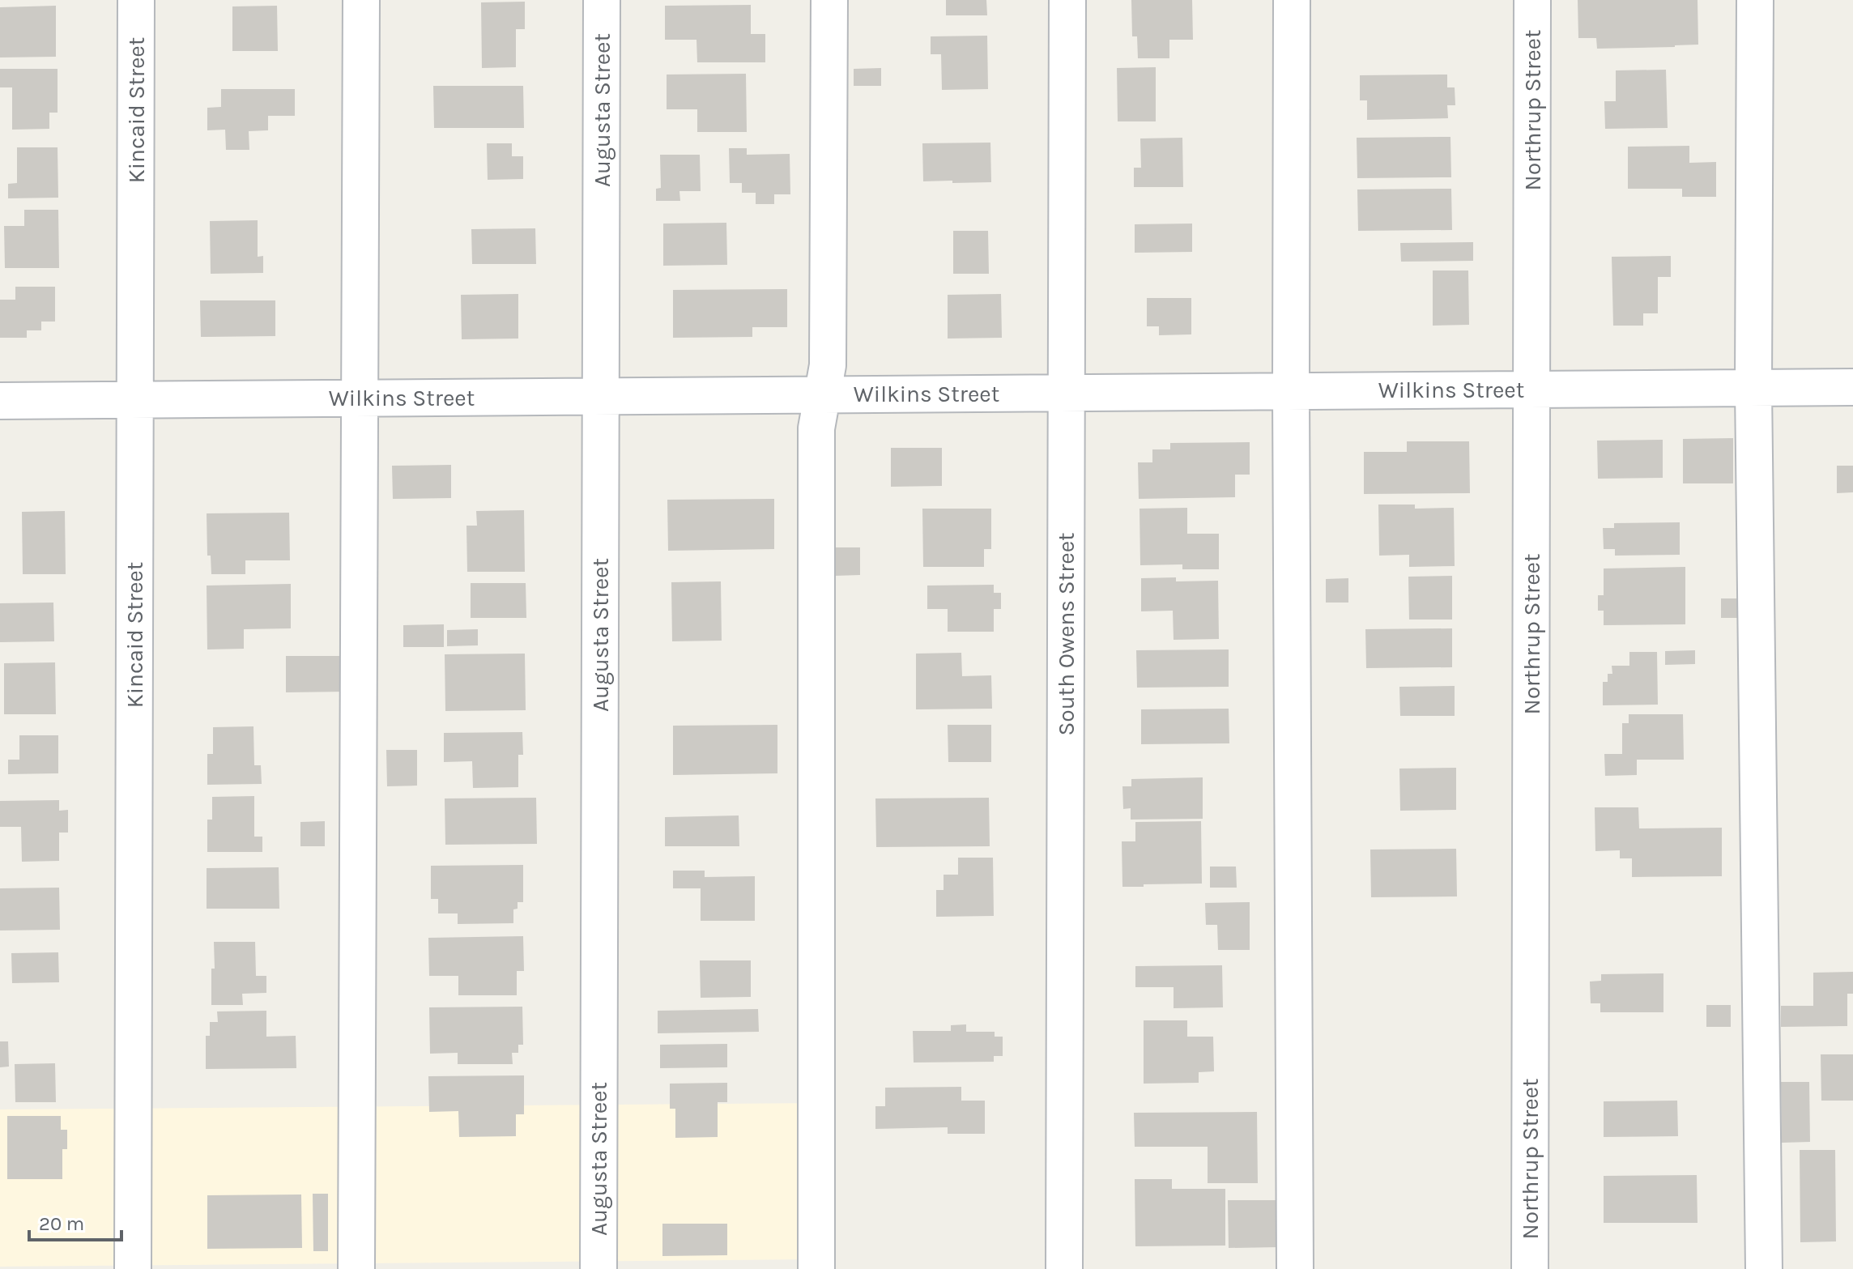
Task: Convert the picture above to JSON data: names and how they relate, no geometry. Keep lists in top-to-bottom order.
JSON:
{
  "streets": {
    "street": [
      "Kincaid Street",
      "Augusta Street",
      "Northrup Street",
      "Wilkins Street",
      "South Owens Street"
    ]
  },
  "crossings": [
    ["Kincaid Street", "Wilkins Street"],
    ["Augusta Street", "Wilkins Street"],
    ["Northrup Street", "Wilkins Street"],
    ["Wilkins Street", "South Owens Street"]
  ],
  "scale_bar": "20 m"
}
